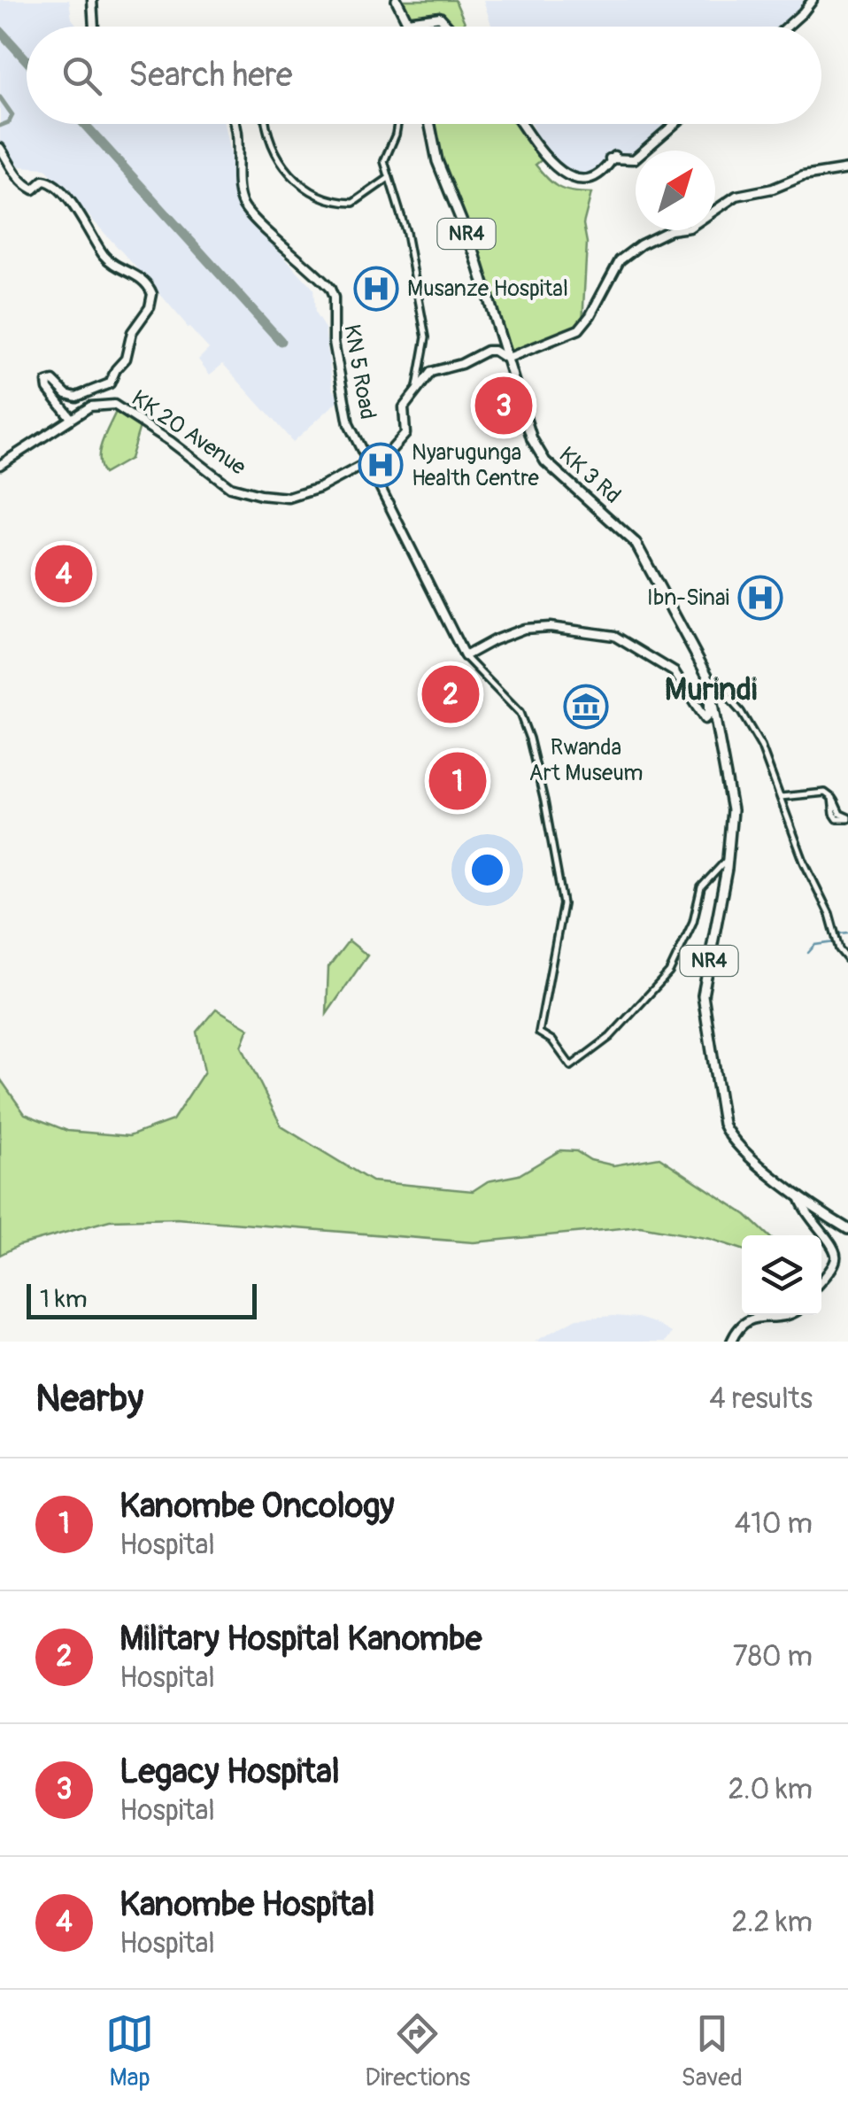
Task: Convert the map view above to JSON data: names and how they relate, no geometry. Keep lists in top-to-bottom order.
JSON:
{
  "streets": {
    "highway": ["NR4", "KK 3 Rd"],
    "main road": ["KN 5 Road", "KK 20 Avenue"]
  },
  "crossings": [
    ["NR4", "KK 3 Rd"],
    ["KN 5 Road", "KK 20 Avenue"]
  ],
  "districts": ["Murindi"],
  "places": {
    "hospital": ["Musanze Hospital", "Nyarugunga Health Centre", "Ibn-Sinai"],
    "museum": ["Rwanda Art Museum"]
  },
  "scale_bar": "1 km",
  "north": "top right",
  "page": {
    "search": "Search here",
    "pins": [
      "3",
      "4",
      "2",
      "1"
    ],
    "scale": "1 km",
    "heading": ["Nearby", "4 results"],
    "list": [
      {
        "mark": "1",
        "name": "Kanombe Oncology",
        "note": "Hospital",
        "value": "410 m"
      },
      {
        "mark": "2",
        "name": "Military Hospital Kanombe",
        "note": "Hospital",
        "value": "780 m"
      },
      {
        "mark": "3",
        "name": "Legacy Hospital",
        "note": "Hospital",
        "value": "2.0 km"
      },
      {
        "mark": "4",
        "name": "Kanombe Hospital",
        "note": "Hospital",
        "value": "2.2 km"
      }
    ],
    "nav": ["Map", "Directions", "Saved"]
  }
}
